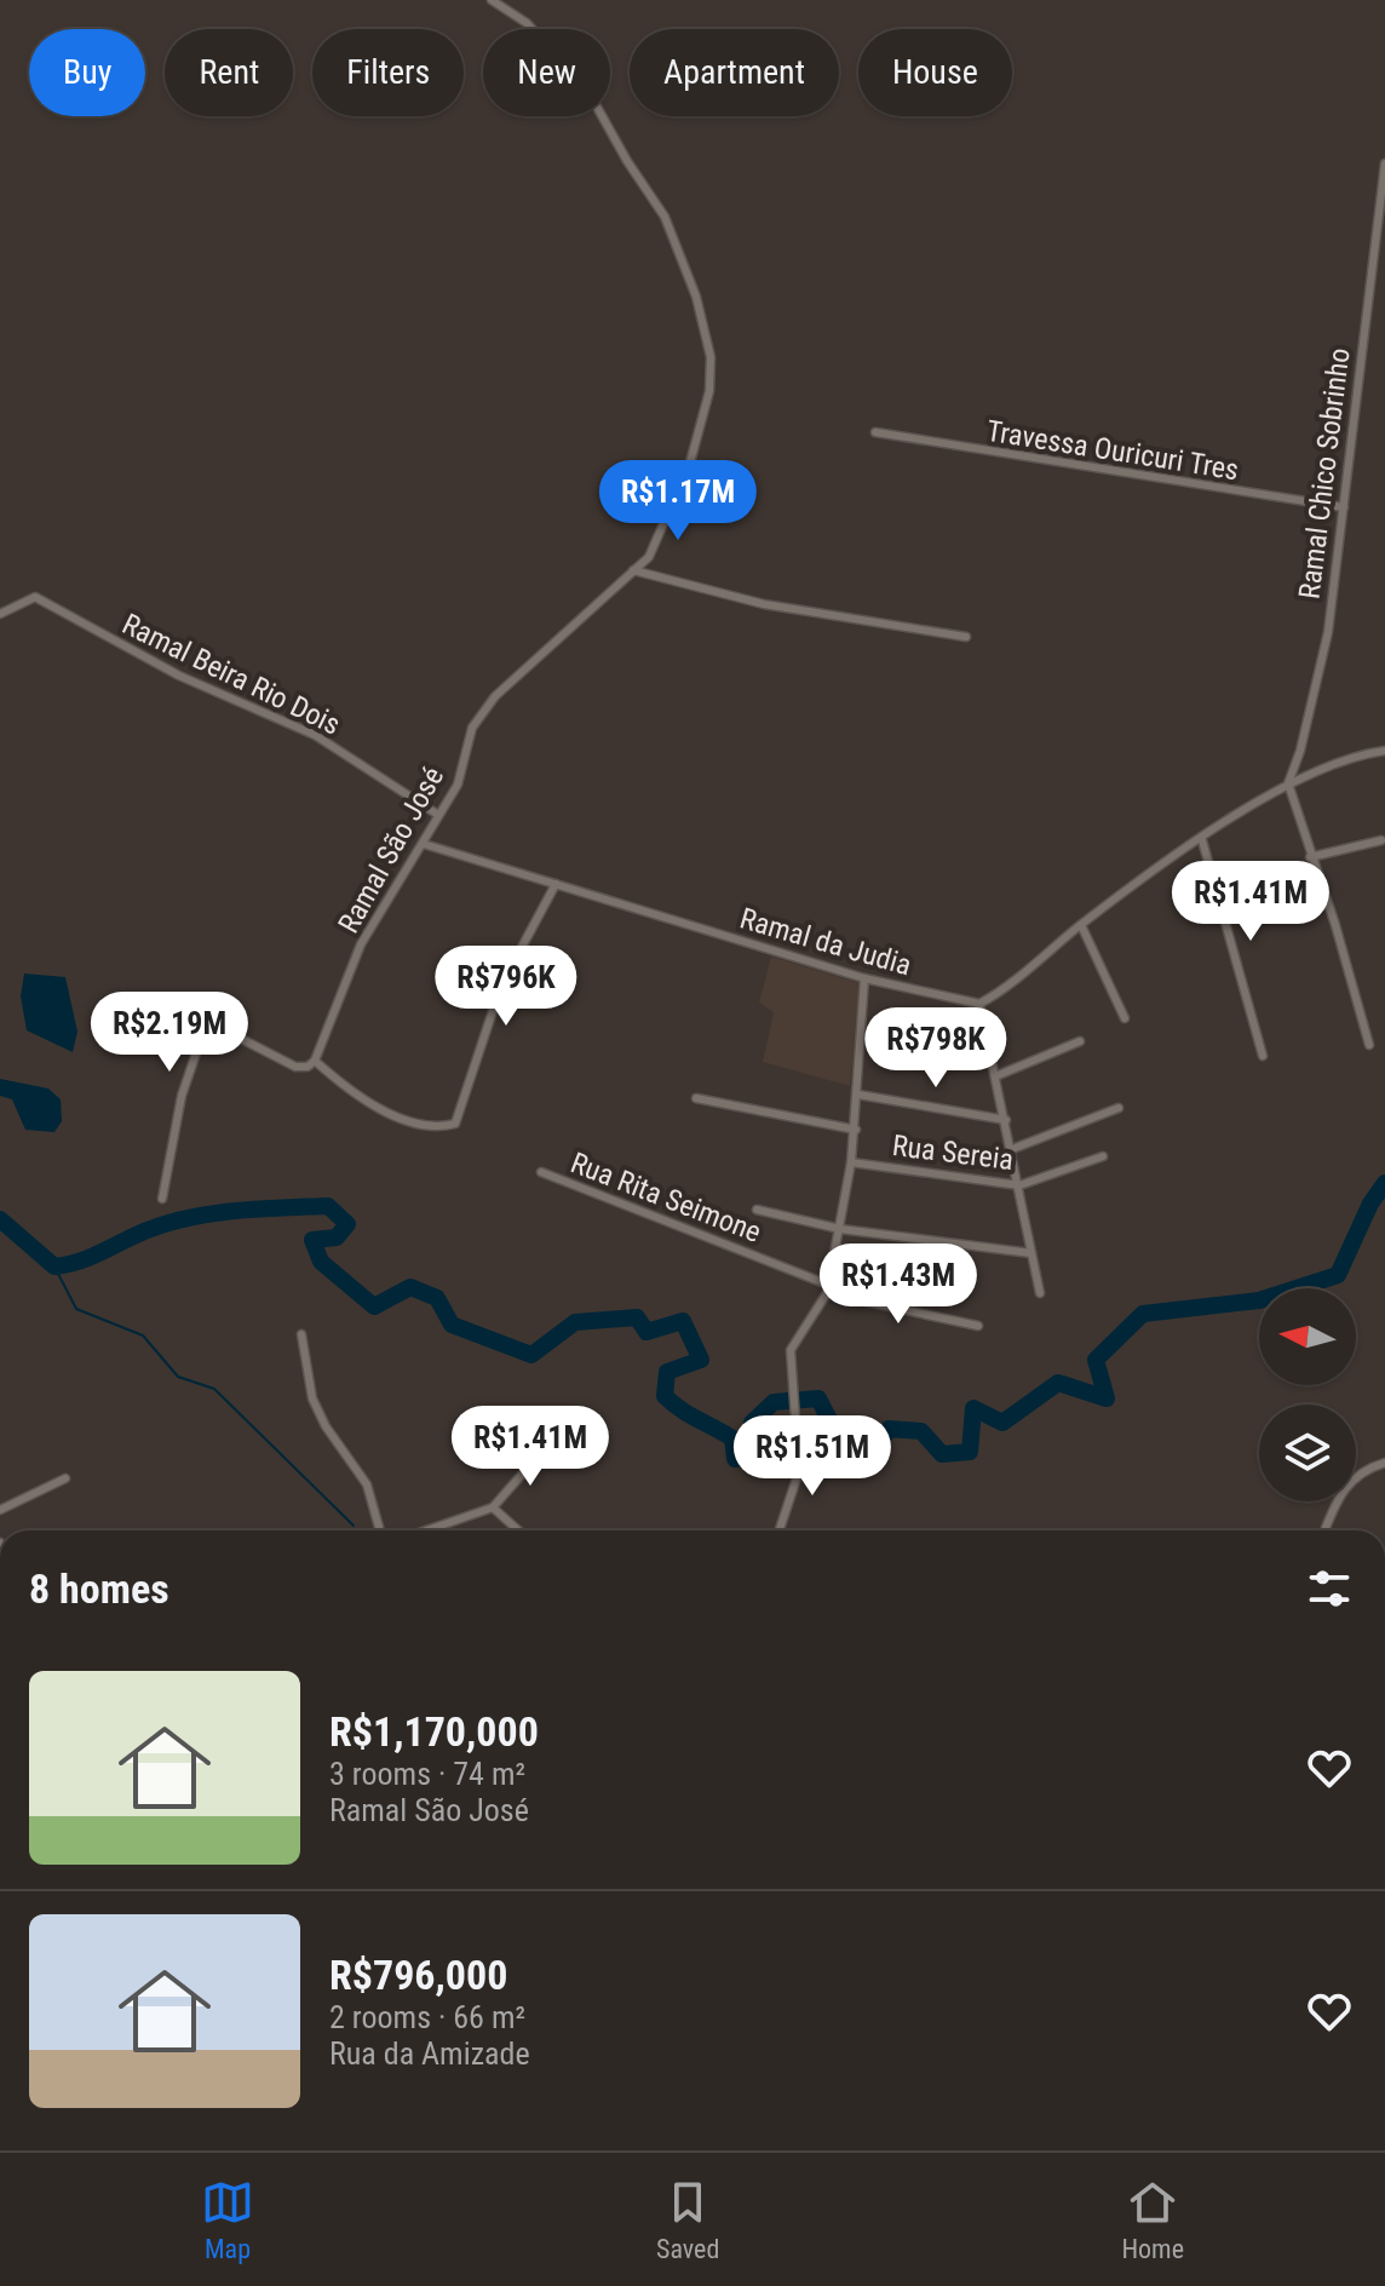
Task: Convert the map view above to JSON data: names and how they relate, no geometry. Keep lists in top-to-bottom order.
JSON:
{
  "streets": {
    "street": [
      "Travessa Ouricuri Tres",
      "Ramal Chico Sobrinho",
      "Ramal Beira Rio Dois",
      "Ramal São José",
      "Ramal da Judia",
      "Rua Sereia",
      "Rua Rita Seimone"
    ]
  },
  "crossings": [
    ["Travessa Ouricuri Tres", "Ramal Chico Sobrinho"],
    ["Ramal Beira Rio Dois", "Ramal São José"],
    ["Ramal São José", "Ramal da Judia"]
  ],
  "north": "left",
  "page": {
    "chip": [
      "Buy",
      "Rent",
      "Filters",
      "New",
      "Apartment",
      "House"
    ],
    "price": [
      "R$1.17M",
      "R$1.41M",
      "R$796K",
      "R$2.19M",
      "R$798K",
      "R$1.43M",
      "R$1.41M",
      "R$1.51M"
    ],
    "heading": "8 homes",
    "list": [
      {
        "name": "R$1,170,000",
        "note": "3 rooms · 74 m² · Ramal São José"
      },
      {
        "name": "R$796,000",
        "note": "2 rooms · 66 m² · Rua da Amizade"
      }
    ],
    "tabs": ["Map", "Saved", "Home"]
  }
}
